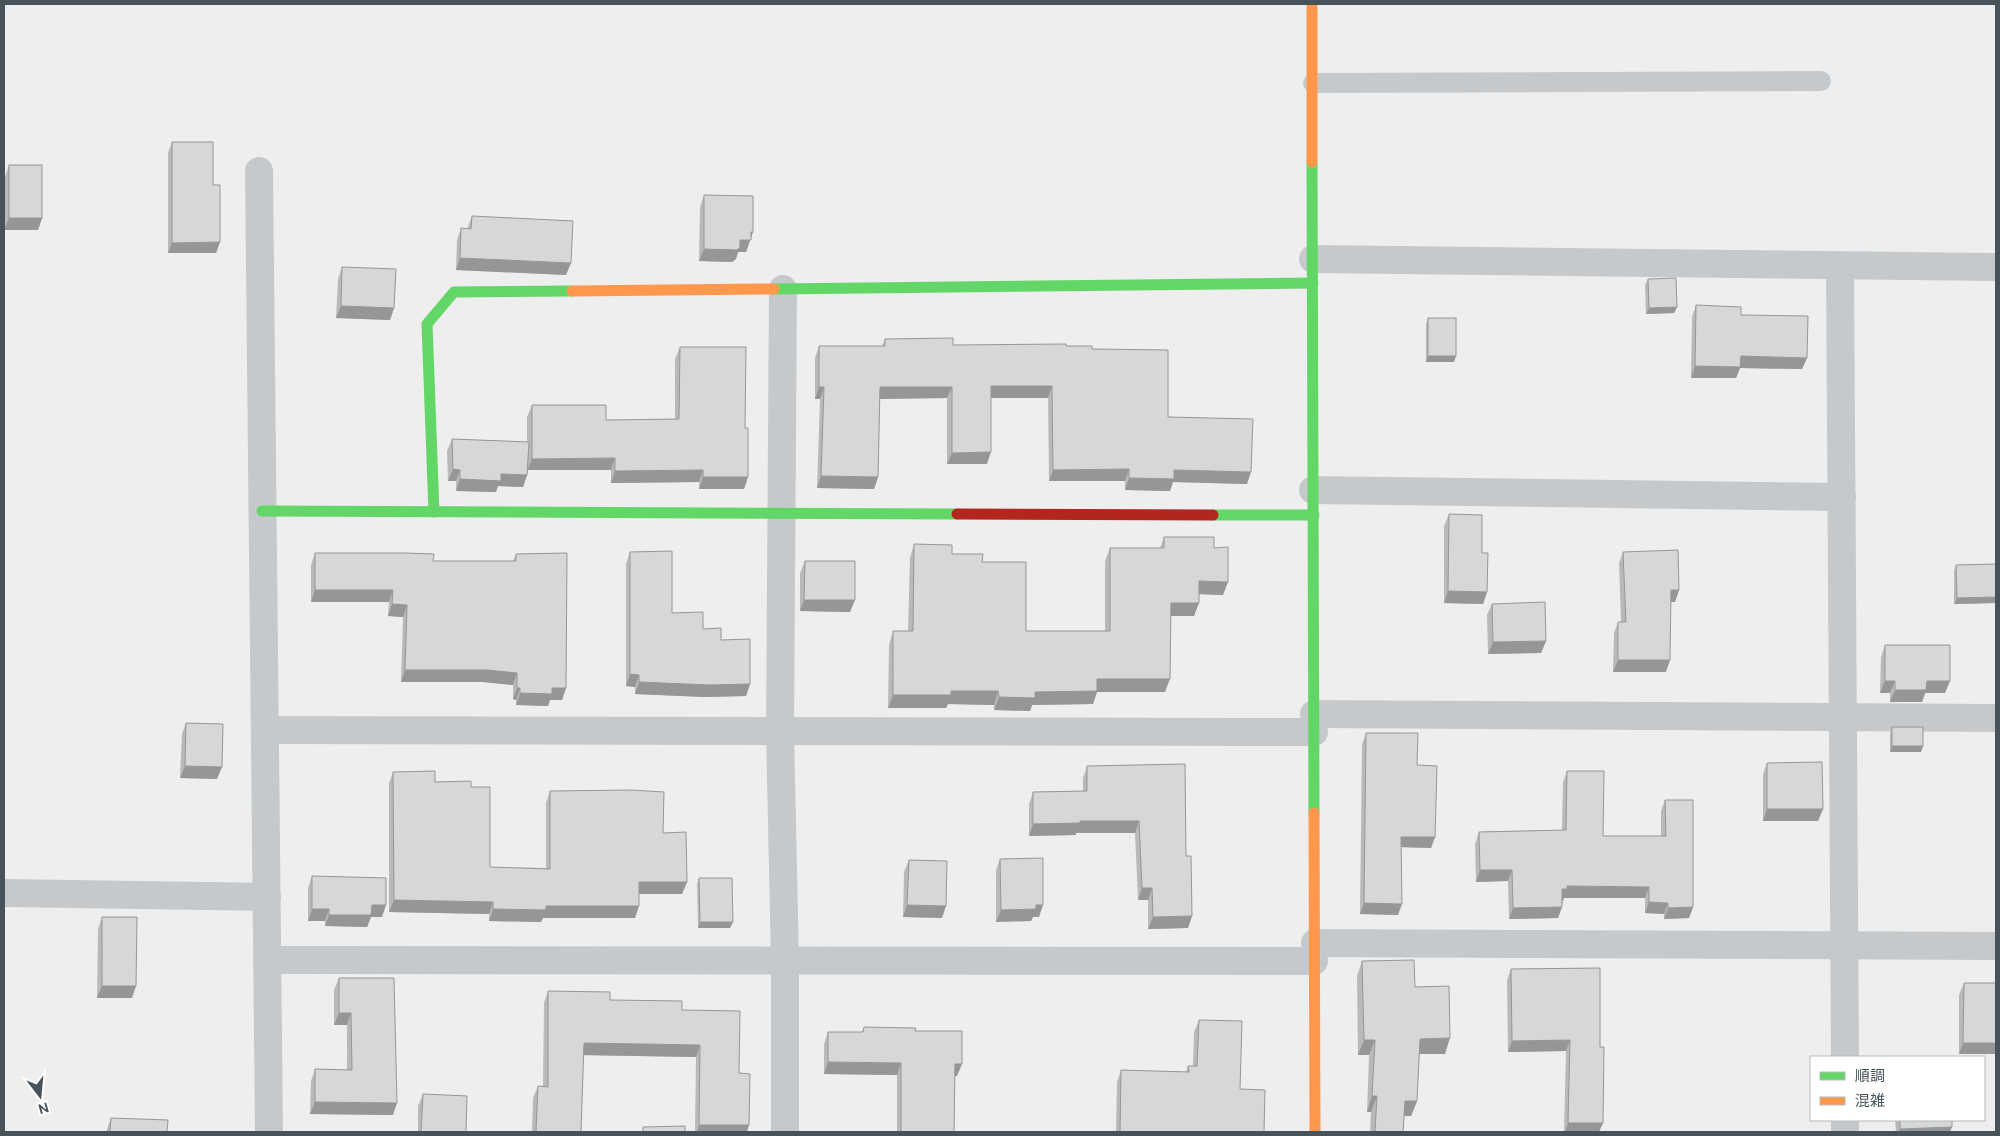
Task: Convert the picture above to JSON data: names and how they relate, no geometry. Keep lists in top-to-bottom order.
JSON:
{
  "legend": ["順調", "混雑"],
  "north": "bottom"
}
